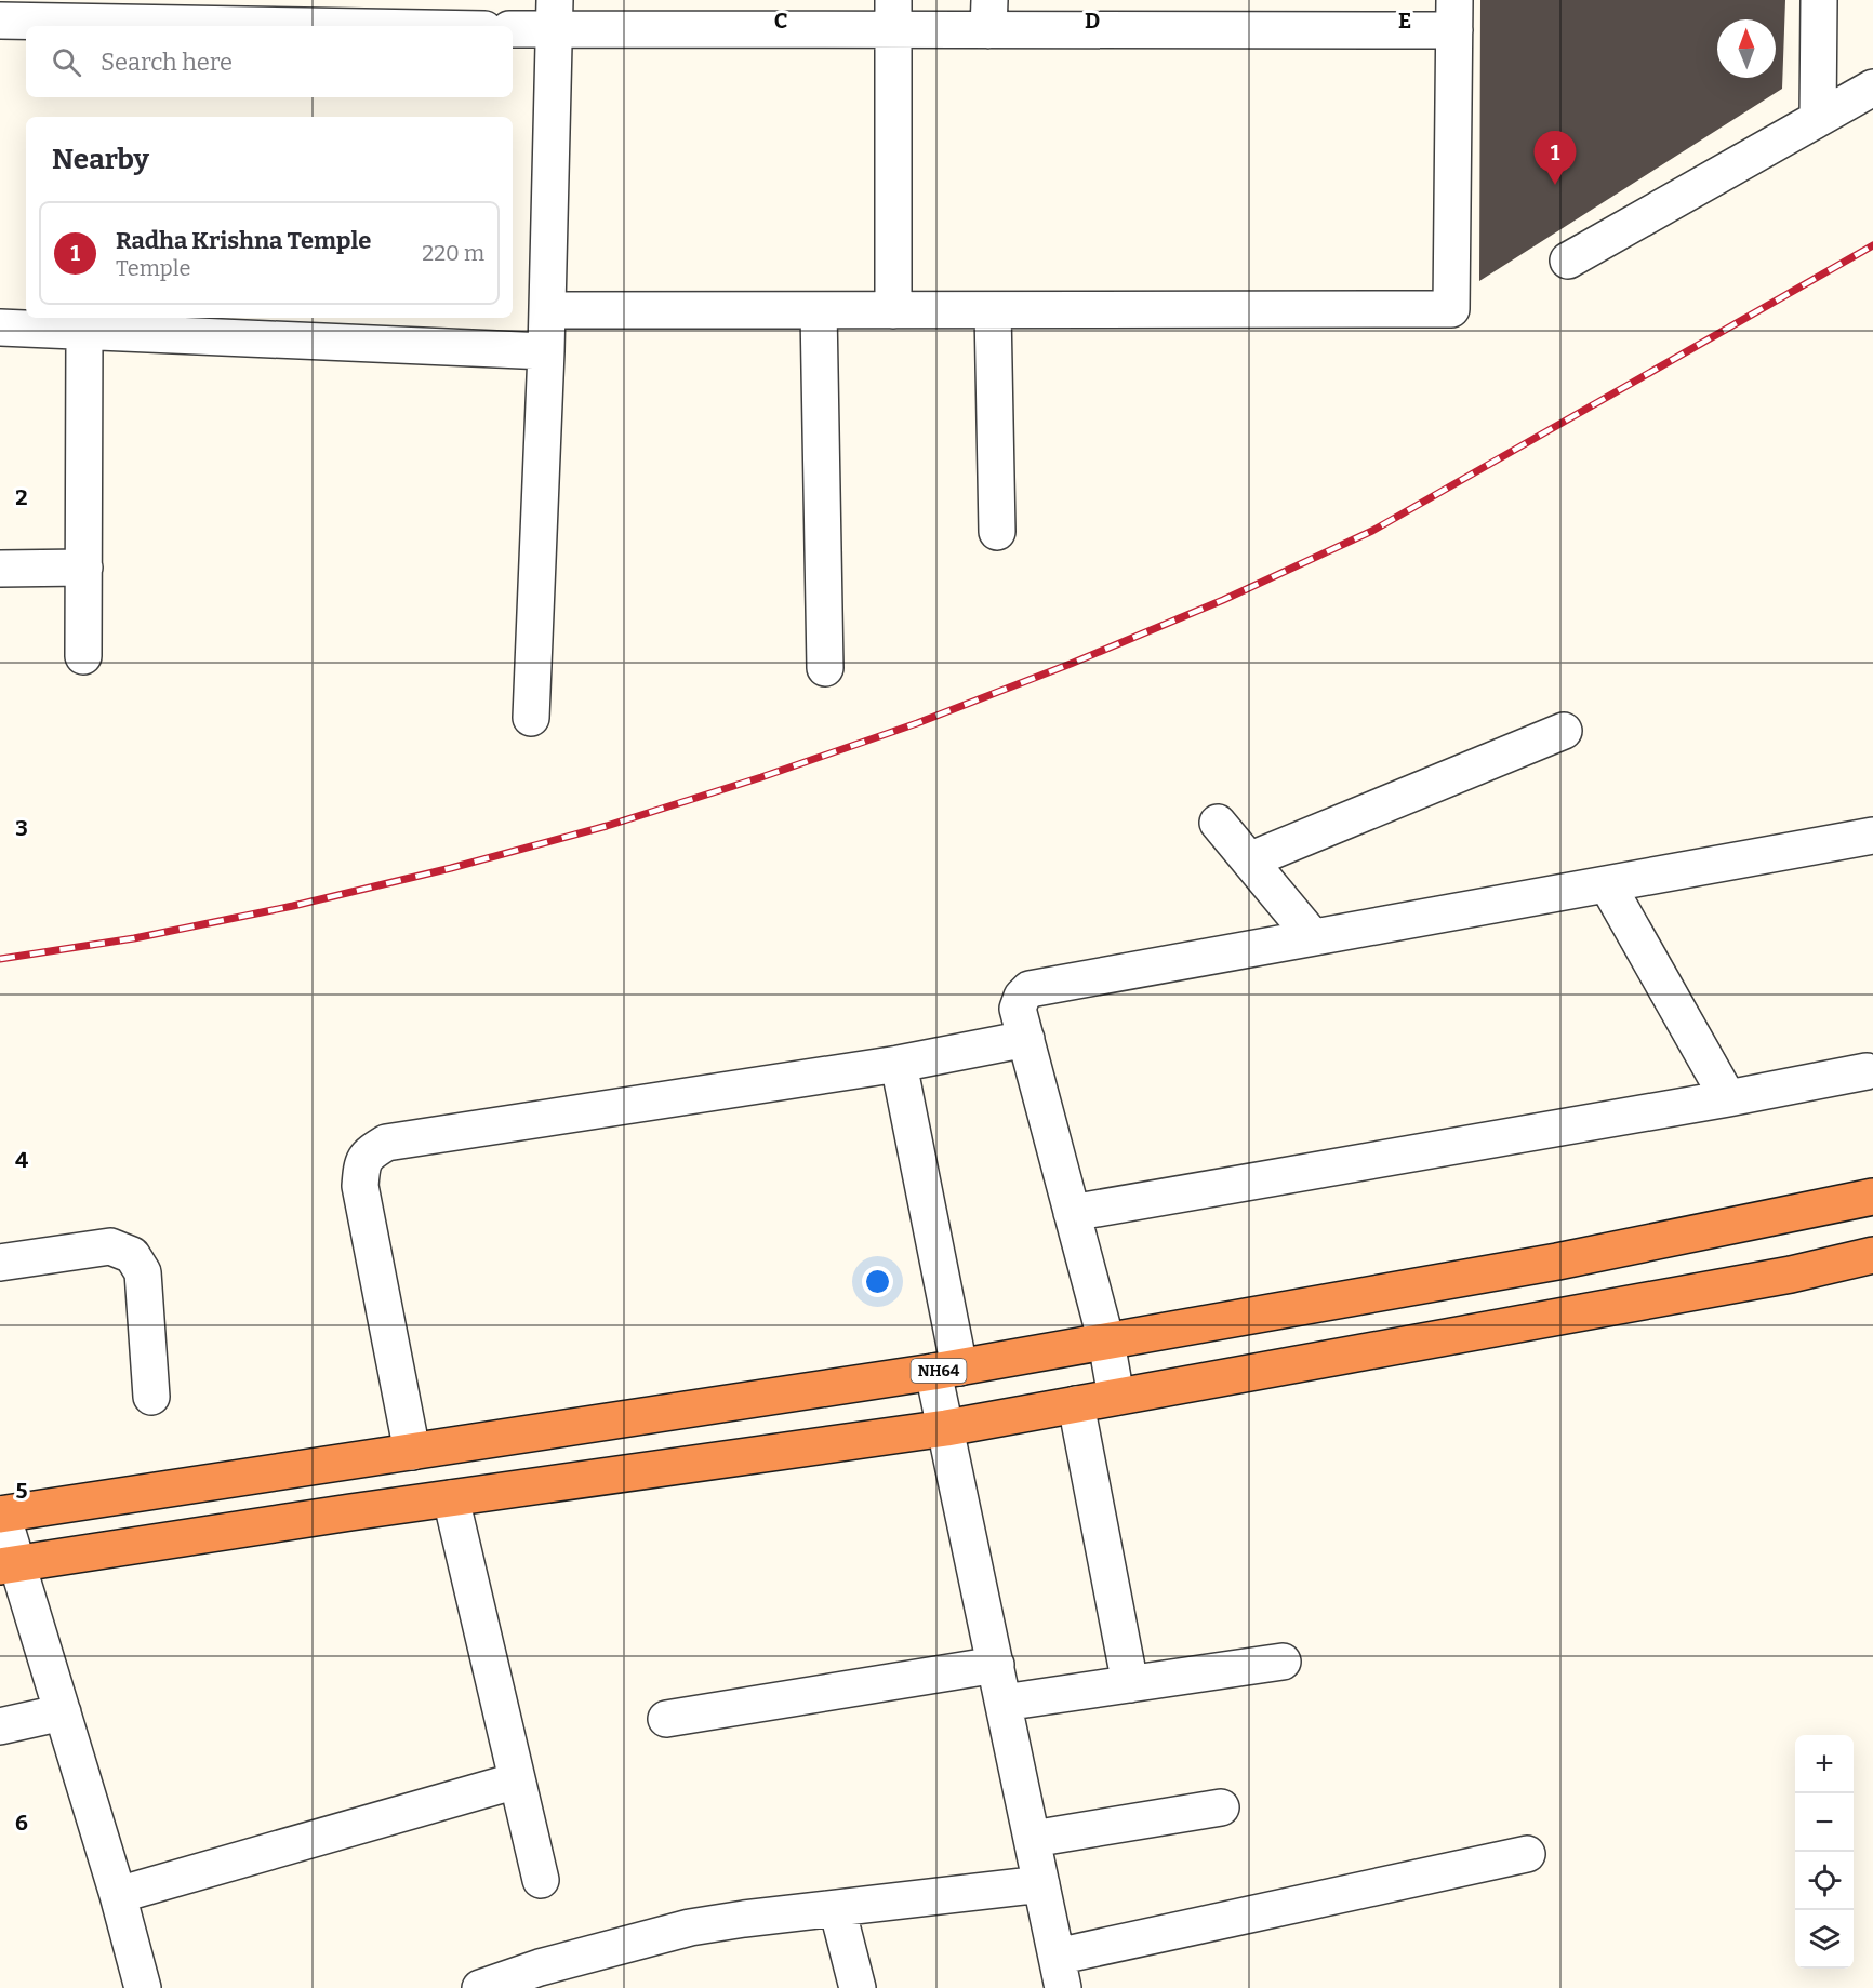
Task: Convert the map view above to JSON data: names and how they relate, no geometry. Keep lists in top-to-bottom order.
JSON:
{
  "streets": {
    "highway": ["NH64"]
  },
  "north": "top",
  "page": {
    "search": "Search here",
    "heading": "Nearby",
    "pins": "1",
    "list": [
      {
        "mark": "1",
        "name": "Radha Krishna Temple",
        "note": "Temple",
        "value": "220 m"
      }
    ],
    "map_buttons": ["+", "−"]
  },
  "grid": {
    "columns": ["C", "D", "E"],
    "rows": [
      "2",
      "3",
      "4",
      "5",
      "6"
    ]
  }
}
